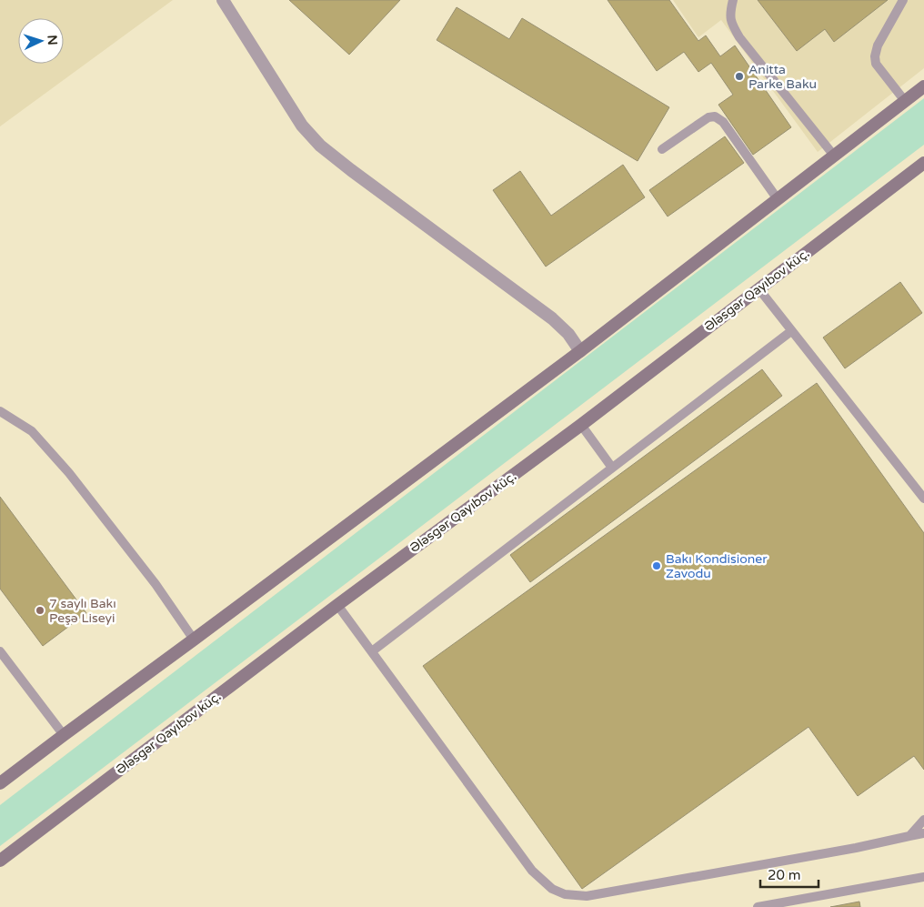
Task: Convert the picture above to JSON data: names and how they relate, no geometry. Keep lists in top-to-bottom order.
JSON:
{
  "streets": {
    "main road": ["Ələsgər Qayıbov küç."]
  },
  "places": ["Anitta Parke Baku", "Bakı Kondisioner Zavodu", "7 saylı Bakı Peşə Liseyi"],
  "scale_bar": "20 m",
  "north": "right"
}
